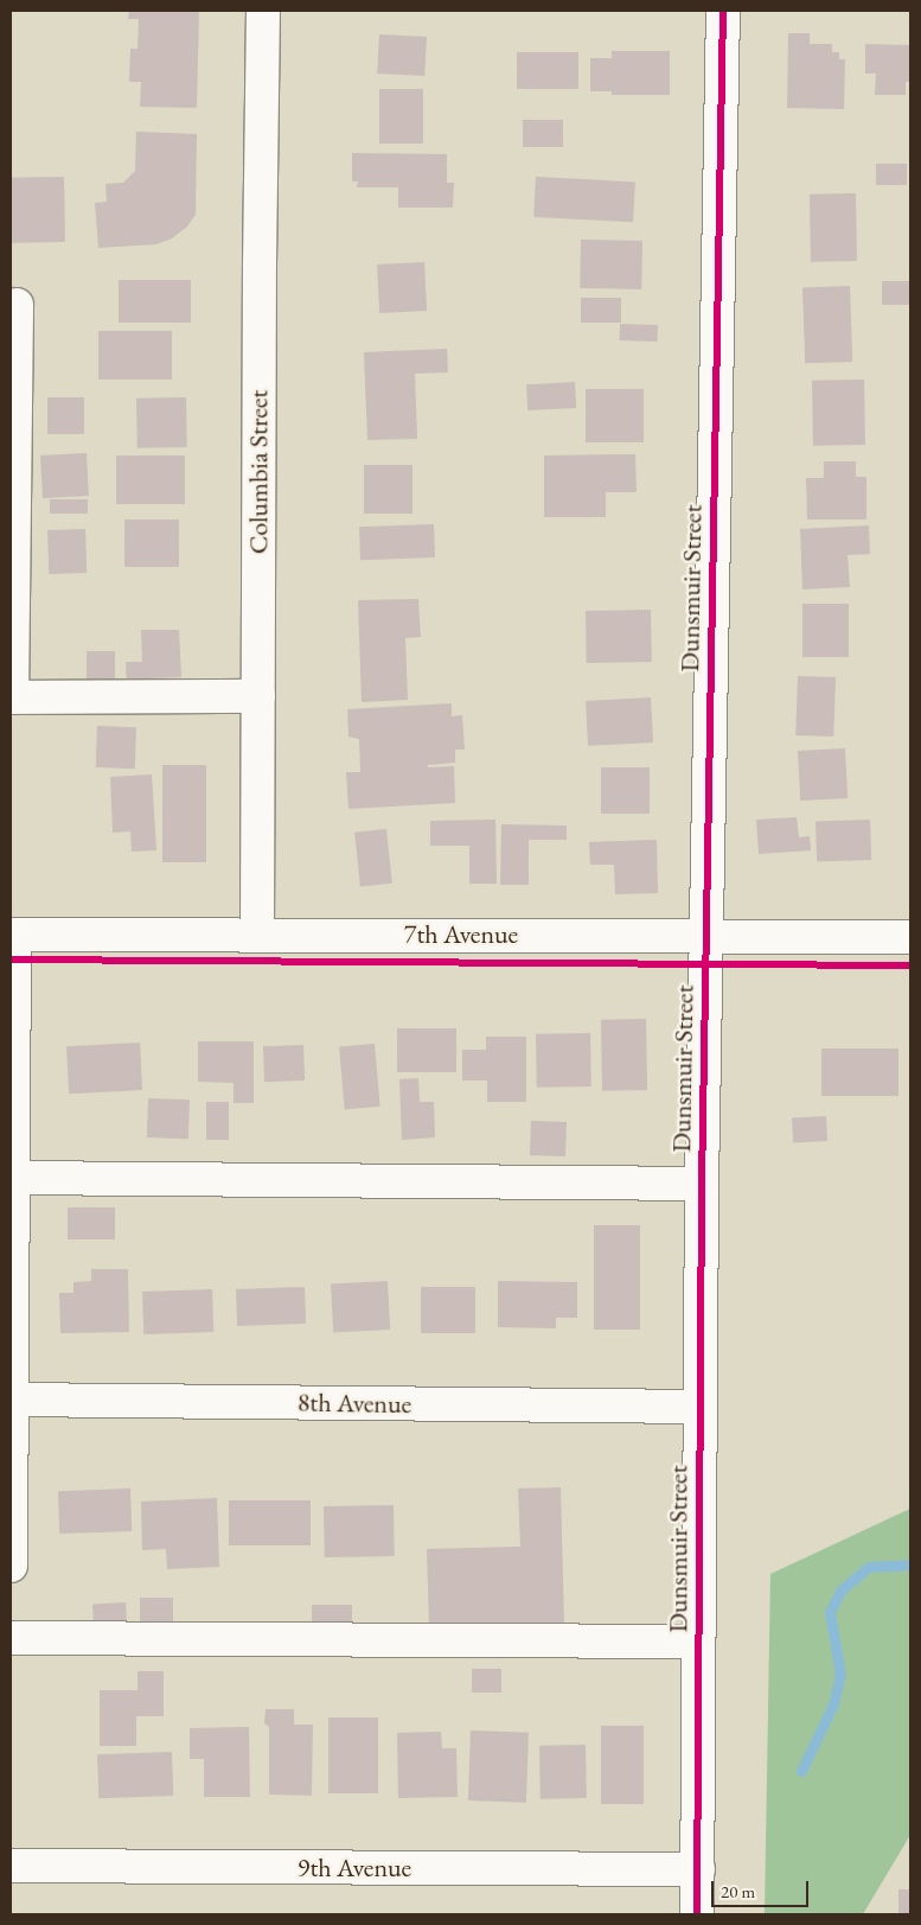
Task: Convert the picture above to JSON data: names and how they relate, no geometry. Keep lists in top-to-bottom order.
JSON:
{
  "streets": {
    "street": [
      "Columbia Street",
      "Dunsmuir Street",
      "7th Avenue",
      "8th Avenue",
      "9th Avenue"
    ]
  },
  "crossings": [
    ["Columbia Street", "7th Avenue"],
    ["Dunsmuir Street", "7th Avenue"],
    ["Dunsmuir Street", "8th Avenue"],
    ["Dunsmuir Street", "9th Avenue"]
  ],
  "scale_bar": "20 m"
}
